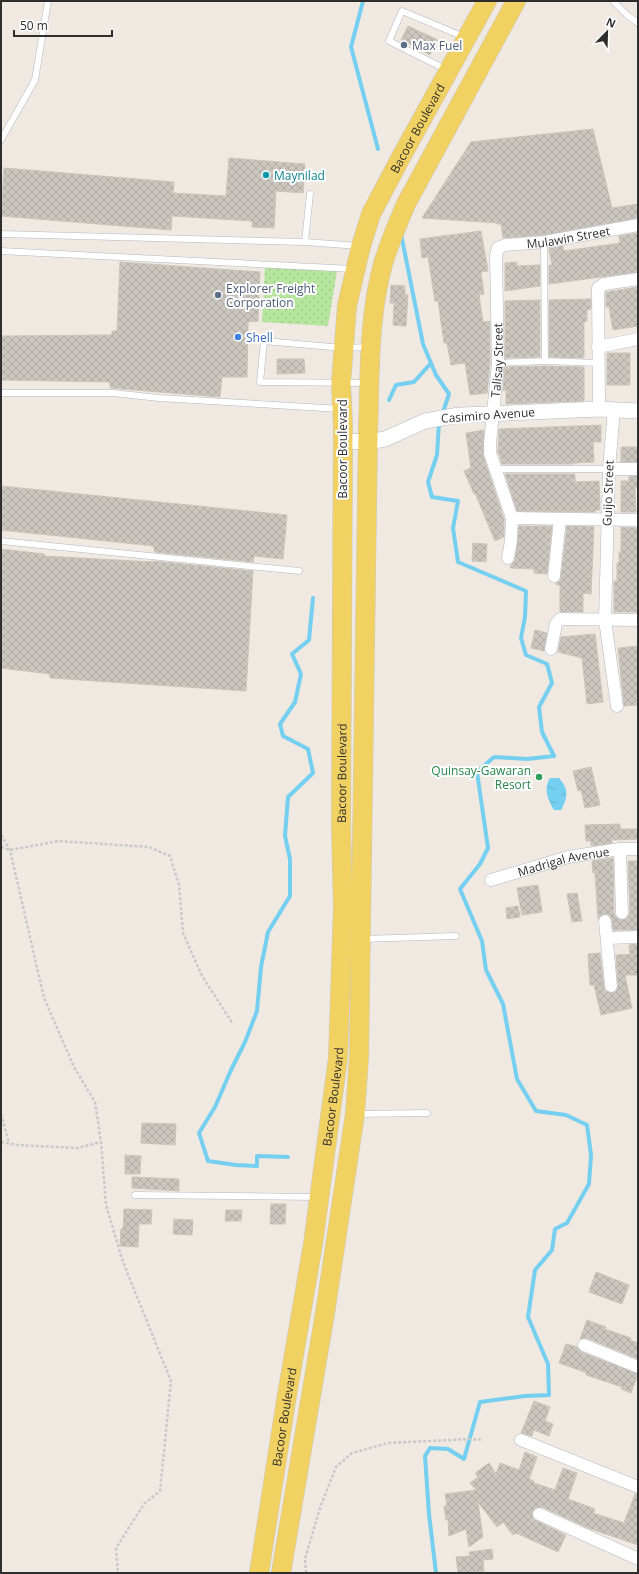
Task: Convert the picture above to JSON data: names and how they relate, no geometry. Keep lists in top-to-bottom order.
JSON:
{
  "streets": {
    "main road": ["Bacoor Boulevard"],
    "street": [
      "Mulawin Street",
      "Talisay Street",
      "Casimiro Avenue",
      "Guijo Street",
      "Madrigal Avenue"
    ]
  },
  "crossings": [
    ["Bacoor Boulevard", "Casimiro Avenue"],
    ["Mulawin Street", "Talisay Street"],
    ["Talisay Street", "Casimiro Avenue"],
    ["Casimiro Avenue", "Guijo Street"]
  ],
  "places": [
    "Max Fuel",
    "Maynilad",
    "Explorer Freight Corporation",
    "Shell",
    "Quinsay-Gawaran Resort"
  ],
  "scale_bar": "50 m",
  "north": "top right"
}
